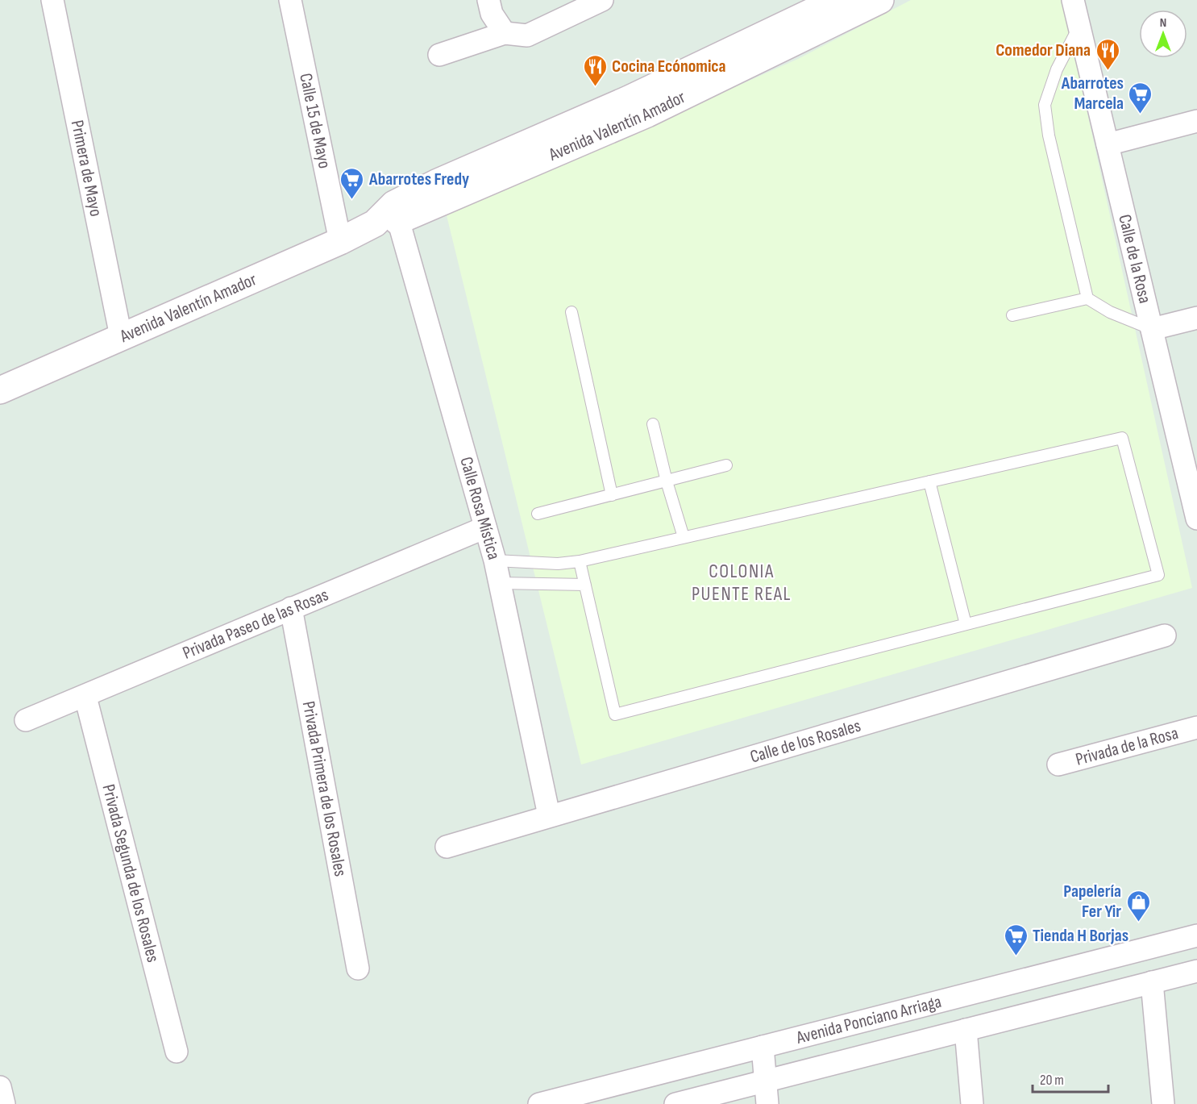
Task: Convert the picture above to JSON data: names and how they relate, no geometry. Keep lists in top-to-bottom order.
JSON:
{
  "streets": {
    "main road": ["Avenida Valentín Amador"],
    "street": [
      "Calle 15 de Mayo",
      "Primera de Mayo",
      "Calle de la Rosa",
      "Calle Rosa Mística",
      "Privada Paseo de las Rosas",
      "Calle de los Rosales",
      "Privada de la Rosa",
      "Privada Primera de los Rosales",
      "Privada Segunda de los Rosales",
      "Avenida Ponciano Arriaga"
    ]
  },
  "crossings": [
    ["Calle 15 de Mayo", "Avenida Valentín Amador"],
    ["Avenida Valentín Amador", "Primera de Mayo"],
    ["Avenida Valentín Amador", "Calle Rosa Mística"],
    ["Calle Rosa Mística", "Privada Paseo de las Rosas"],
    ["Calle Rosa Mística", "Calle de los Rosales"],
    ["Privada Paseo de las Rosas", "Privada Primera de los Rosales"],
    ["Privada Paseo de las Rosas", "Privada Segunda de los Rosales"]
  ],
  "districts": ["COLONIA PUENTE REAL"],
  "places": {
    "restaurant": ["Comedor Diana", "Cocina Ecónomica"],
    "supermarket": ["Abarrotes Marcela", "Abarrotes Fredy", "Tienda H Borjas"],
    "shop": ["Papelería Fer Yir"]
  },
  "scale_bar": "20 m",
  "north": "top"
}
